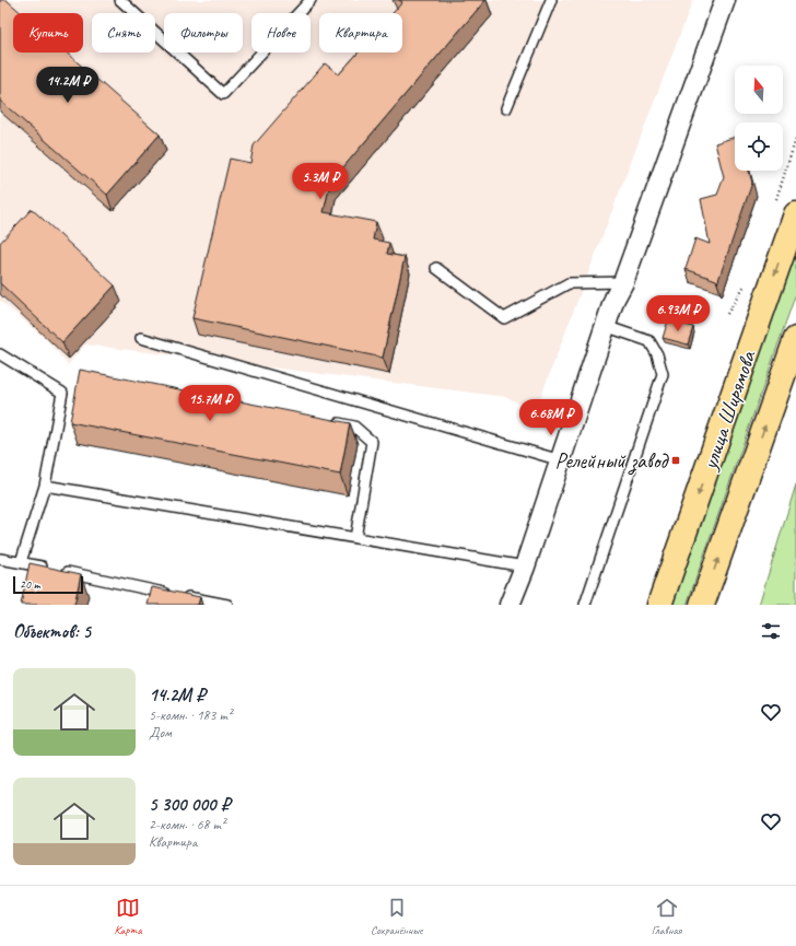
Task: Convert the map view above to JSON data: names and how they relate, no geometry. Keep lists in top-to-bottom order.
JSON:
{
  "streets": {
    "main road": ["улица Ширямова"]
  },
  "places": {
    "transit": ["Релейный завод"]
  },
  "scale_bar": "20 m",
  "north": "top",
  "page": {
    "chip": [
      "Купить",
      "Снять",
      "Фильтры",
      "Новое",
      "Квартира"
    ],
    "price": [
      "14.2M ₽",
      "5.3M ₽",
      "6.93M ₽",
      "15.7M ₽",
      "6.68M ₽"
    ],
    "scale": "20 m",
    "heading": "Объектов: 5",
    "list": [
      {
        "name": "14.2M ₽",
        "note": "5-комн. · 183 m² · Дом"
      },
      {
        "name": "5 300 000 ₽",
        "note": "2-комн. · 68 m² · Квартира"
      }
    ],
    "tabs": ["Карта", "Сохранённые", "Главная"]
  }
}
